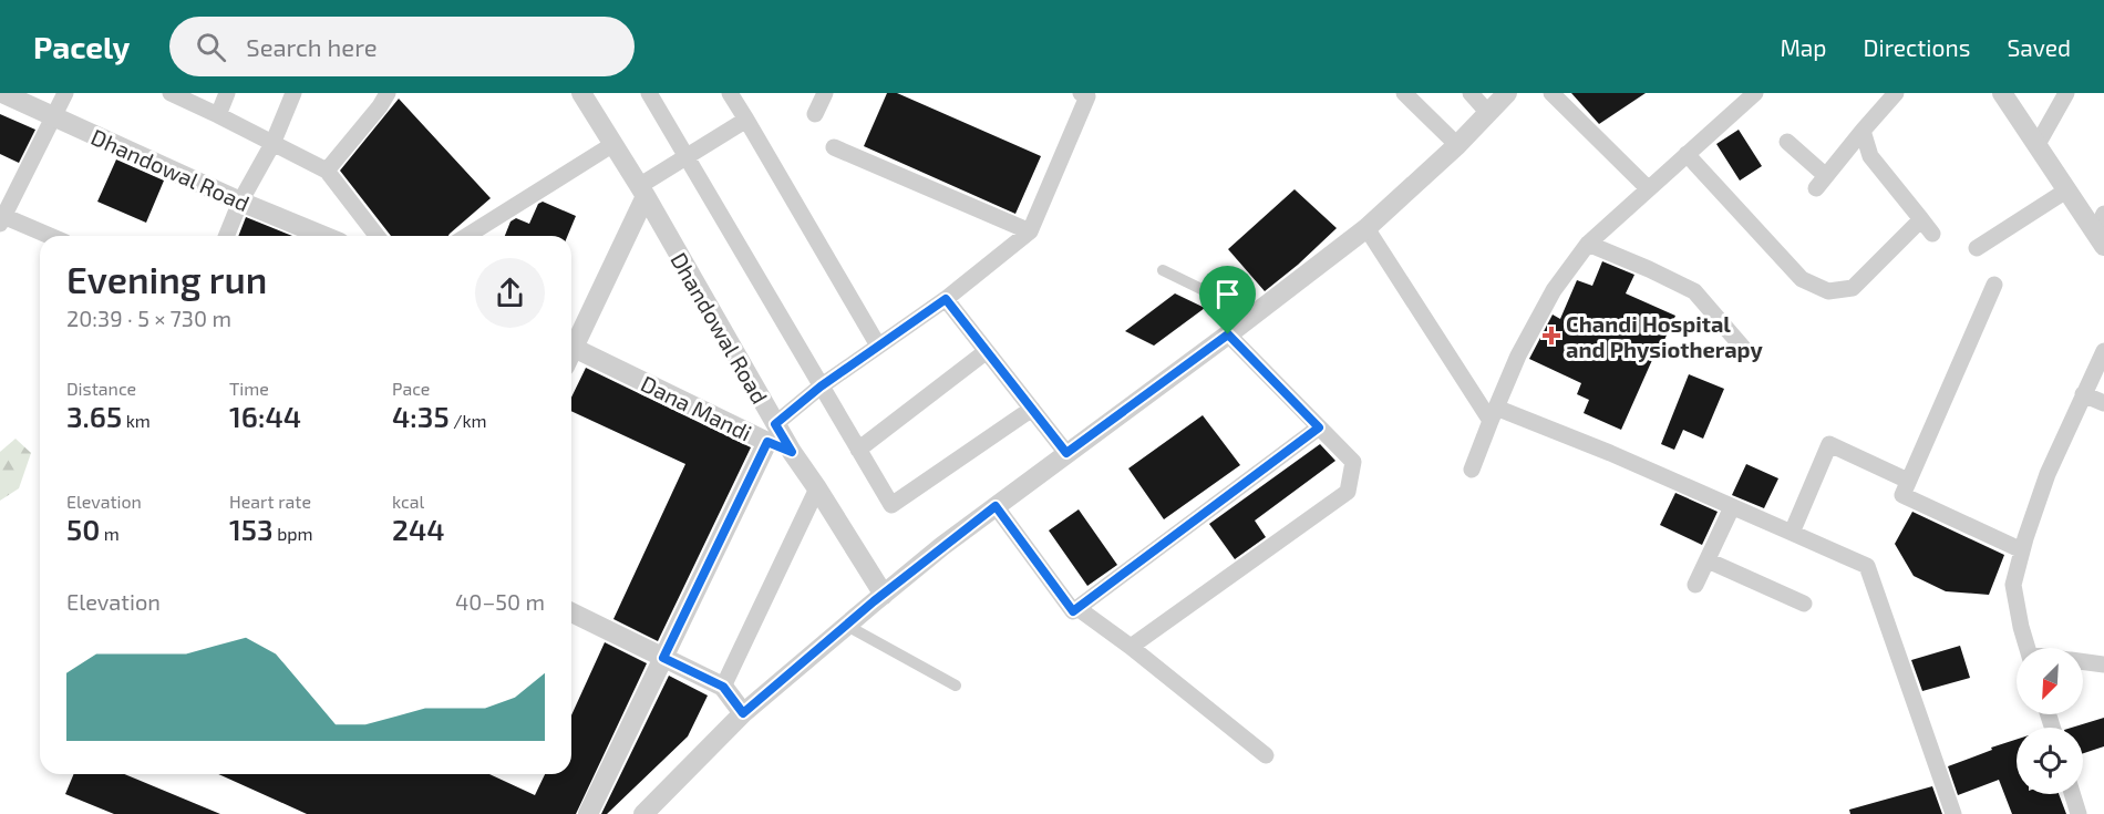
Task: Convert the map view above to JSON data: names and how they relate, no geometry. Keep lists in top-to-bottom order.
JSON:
{
  "streets": {
    "street": ["Dhandowal Road", "Dana Mandi"]
  },
  "crossings": [
    ["Dhandowal Road", "Dana Mandi"]
  ],
  "places": {
    "health": ["Chandi Hospital and Physiotherapy"]
  },
  "north": "bottom left",
  "page": {
    "header": "Pacely",
    "search": "Search here",
    "nav": ["Map", "Directions", "Saved"],
    "heading": ["Evening run", "20:39 · 5 × 730 m"],
    "stats": [
      ["Distance", "3.65 km"],
      ["Time", "16:44"],
      ["Pace", "4:35 /km"],
      ["Elevation", "50 m"],
      ["Heart rate", "153 bpm"],
      ["kcal", "244"]
    ],
    "chart": ["Elevation", "40–50 m"]
  }
}
